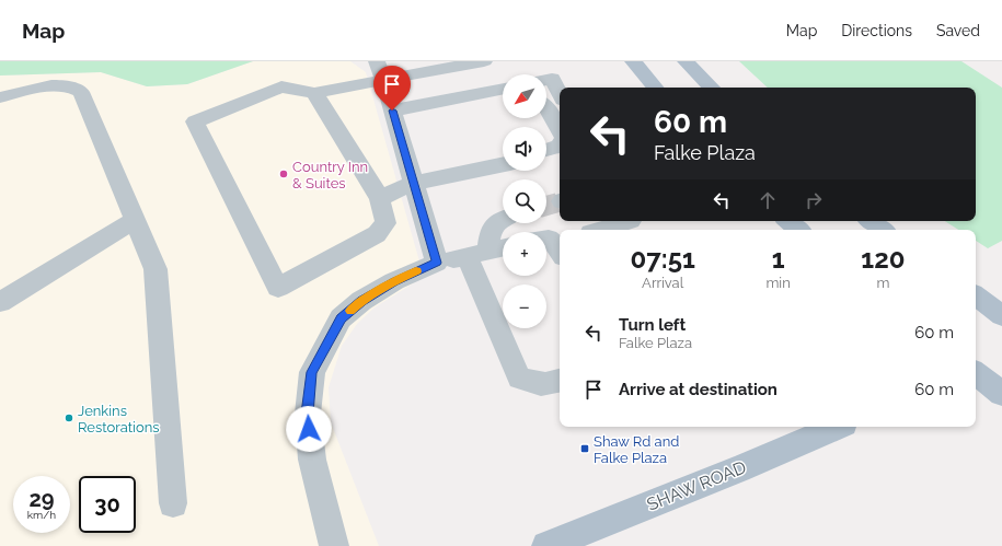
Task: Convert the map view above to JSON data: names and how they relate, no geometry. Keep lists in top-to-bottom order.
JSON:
{
  "streets": {
    "main road": ["SHAW ROAD"]
  },
  "places": {
    "other": ["Country Inn & Suites", "Jenkins Restorations"],
    "transit": ["Shaw Rd and Falke Plaza"]
  },
  "north": "bottom left",
  "page": {
    "header": "Map",
    "nav": ["Map", "Directions", "Saved"],
    "map_buttons": ["+", "−"],
    "turn": ["60 m", "Falke Plaza"],
    "eta": [
      "07:51",
      "Arrival",
      "1",
      "min",
      "120",
      "m"
    ],
    "list": [
      {
        "name": "Turn left",
        "note": "Falke Plaza",
        "value": "60 m"
      },
      {
        "name": "Arrive at destination",
        "value": "60 m"
      }
    ],
    "speed": "29 km/h",
    "limit": "30"
  }
}
